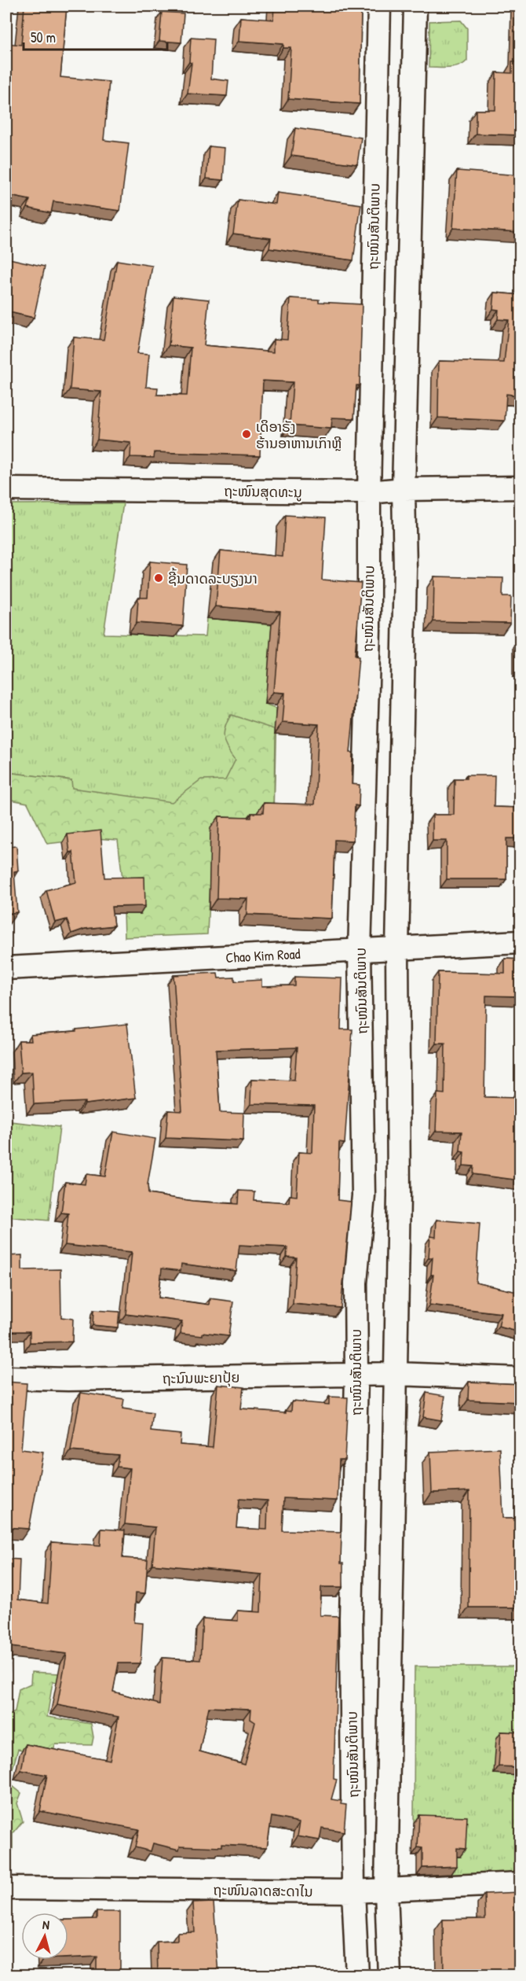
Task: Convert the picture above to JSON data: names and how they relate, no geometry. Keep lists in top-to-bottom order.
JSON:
{
  "streets": {
    "street": [
      "ຖະໜົນສັນຕິພາບ",
      "ຖະໜົນສຸດທະນູ",
      "Chao Kim Road",
      "ຖະນົນພະຍາປຸ້ຍ",
      "ຖະໜົນລາດສະດາໄນ"
    ]
  },
  "crossings": [
    ["ຖະໜົນສັນຕິພາບ", "ຖະໜົນສຸດທະນູ"],
    ["ຖະໜົນສັນຕິພາບ", "Chao Kim Road"],
    ["ຖະໜົນສັນຕິພາບ", "ຖະນົນພະຍາປຸ້ຍ"],
    ["ຖະໜົນສັນຕິພາບ", "ຖະໜົນລາດສະດາໄນ"]
  ],
  "places": ["ເດິອາຣັງ ຮ້ານອາຫານເກົາຫຼີ", "ຊີ້ນດາດລະບຽງນາ"],
  "scale_bar": "50 m",
  "north": "top"
}
